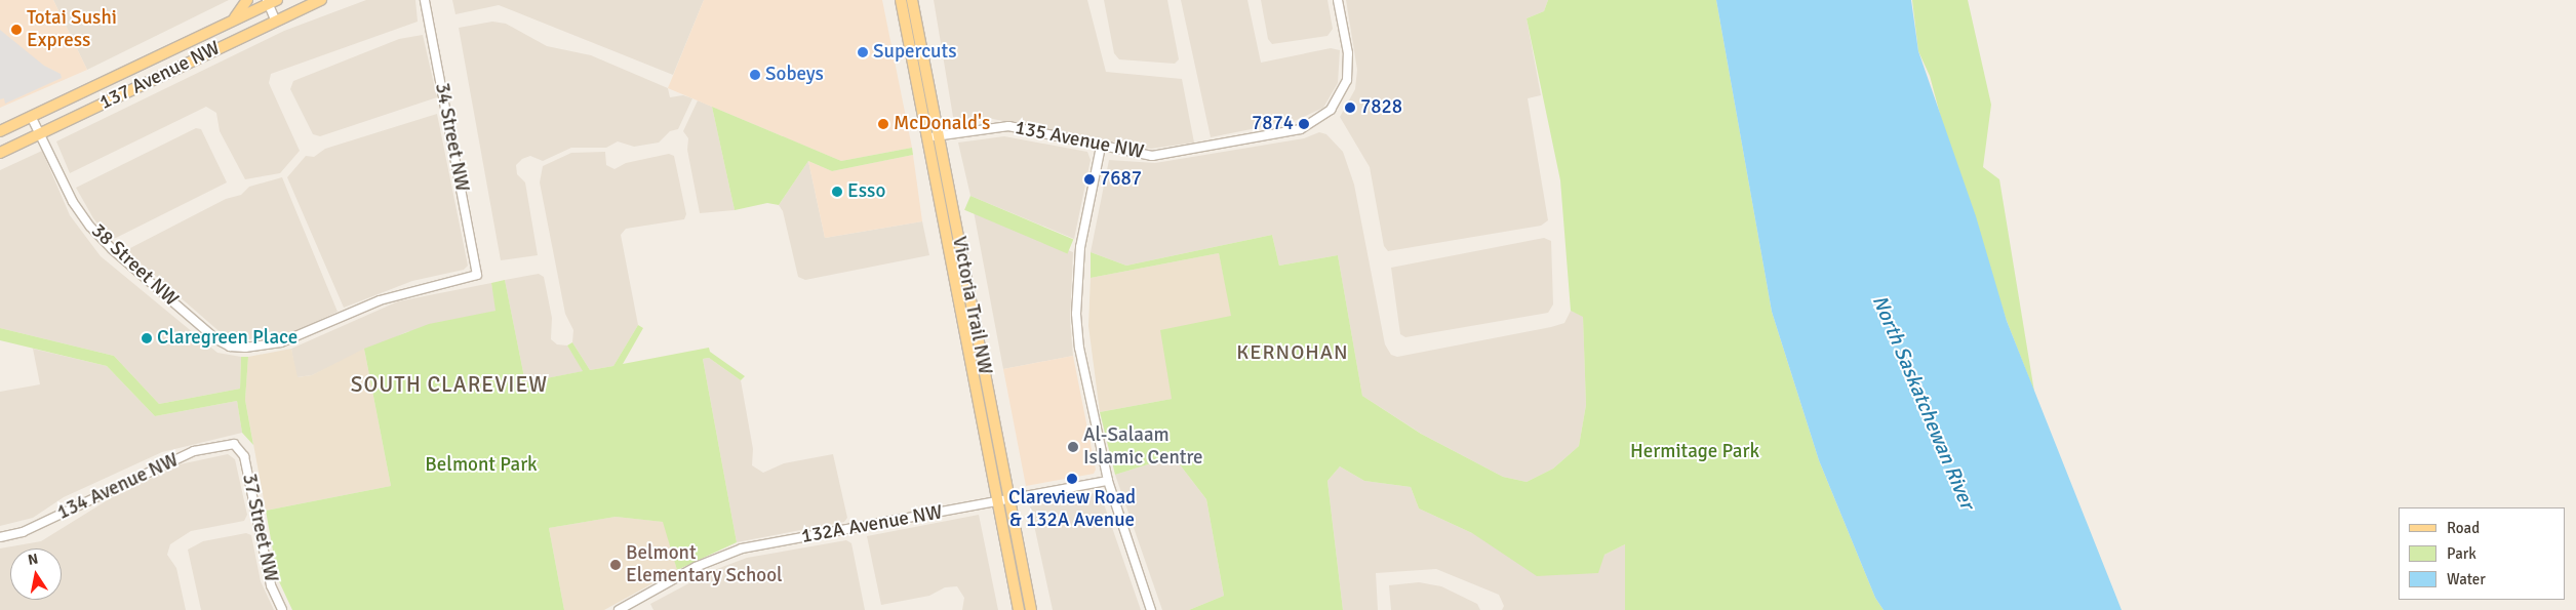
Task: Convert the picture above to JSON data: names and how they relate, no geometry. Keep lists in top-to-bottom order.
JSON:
{
  "streets": {
    "main road": ["137 Avenue NW", "Victoria Trail NW"],
    "street": [
      "34 Street NW",
      "135 Avenue NW",
      "38 Street NW",
      "134 Avenue NW",
      "132A Avenue NW",
      "37 Street NW"
    ]
  },
  "crossings": [
    ["137 Avenue NW", "38 Street NW"],
    ["34 Street NW", "38 Street NW"],
    ["135 Avenue NW", "Victoria Trail NW"],
    ["Victoria Trail NW", "132A Avenue NW"],
    ["134 Avenue NW", "37 Street NW"]
  ],
  "districts": ["KERNOHAN", "SOUTH CLAREVIEW"],
  "water": ["North Saskatchewan River"],
  "parks": ["Hermitage Park", "Belmont Park"],
  "places": [
    "Totai Sushi Express",
    "Supercuts",
    "Sobeys",
    "7828",
    "McDonald's",
    "7874",
    "7687",
    "Esso",
    "Claregreen Place",
    "Al-Salaam Islamic Centre",
    "Clareview Road & 132A Avenue",
    "Belmont Elementary School"
  ],
  "legend": ["Road", "Park", "Water"],
  "north": "top"
}
